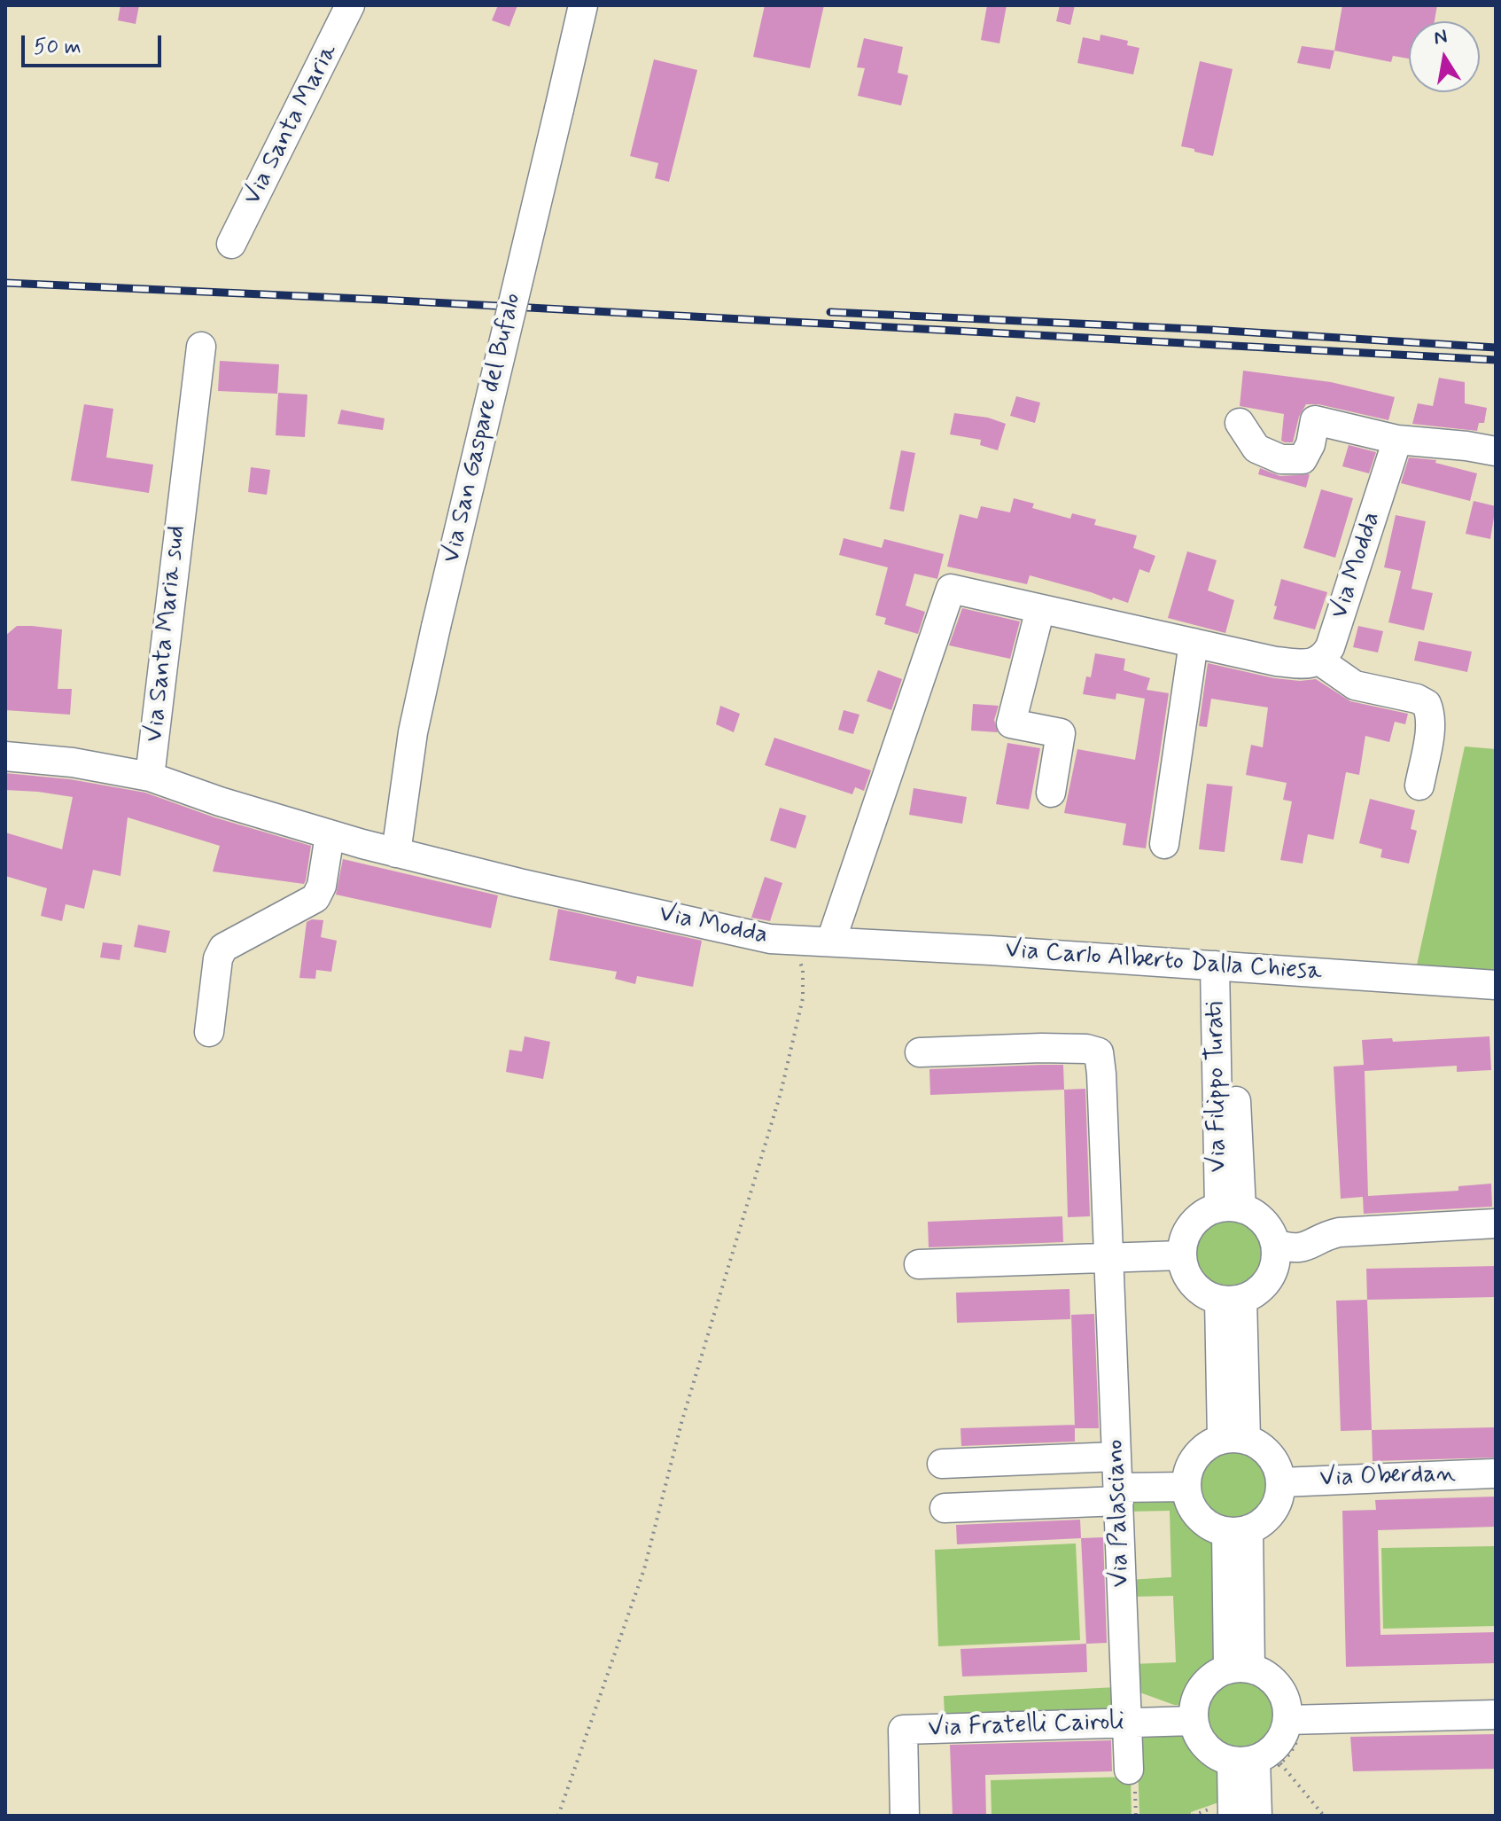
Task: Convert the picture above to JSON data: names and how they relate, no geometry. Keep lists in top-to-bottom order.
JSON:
{
  "streets": {
    "street": [
      "Via Santa Maria",
      "Via San Gaspare del Bufalo",
      "Via Modda",
      "Via Santa Maria sud",
      "Via Carlo Alberto Dalla Chiesa",
      "Via Filippo Turati",
      "Via Oberdan",
      "Via Palasciano",
      "Via Fratelli Cairoli"
    ]
  },
  "crossings": [
    ["Via San Gaspare del Bufalo", "Via Modda"],
    ["Via Modda", "Via Santa Maria sud"],
    ["Via Modda", "Via Carlo Alberto Dalla Chiesa"],
    ["Via Carlo Alberto Dalla Chiesa", "Via Filippo Turati"],
    ["Via Palasciano", "Via Fratelli Cairoli"]
  ],
  "scale_bar": "50 m",
  "north": "top"
}
